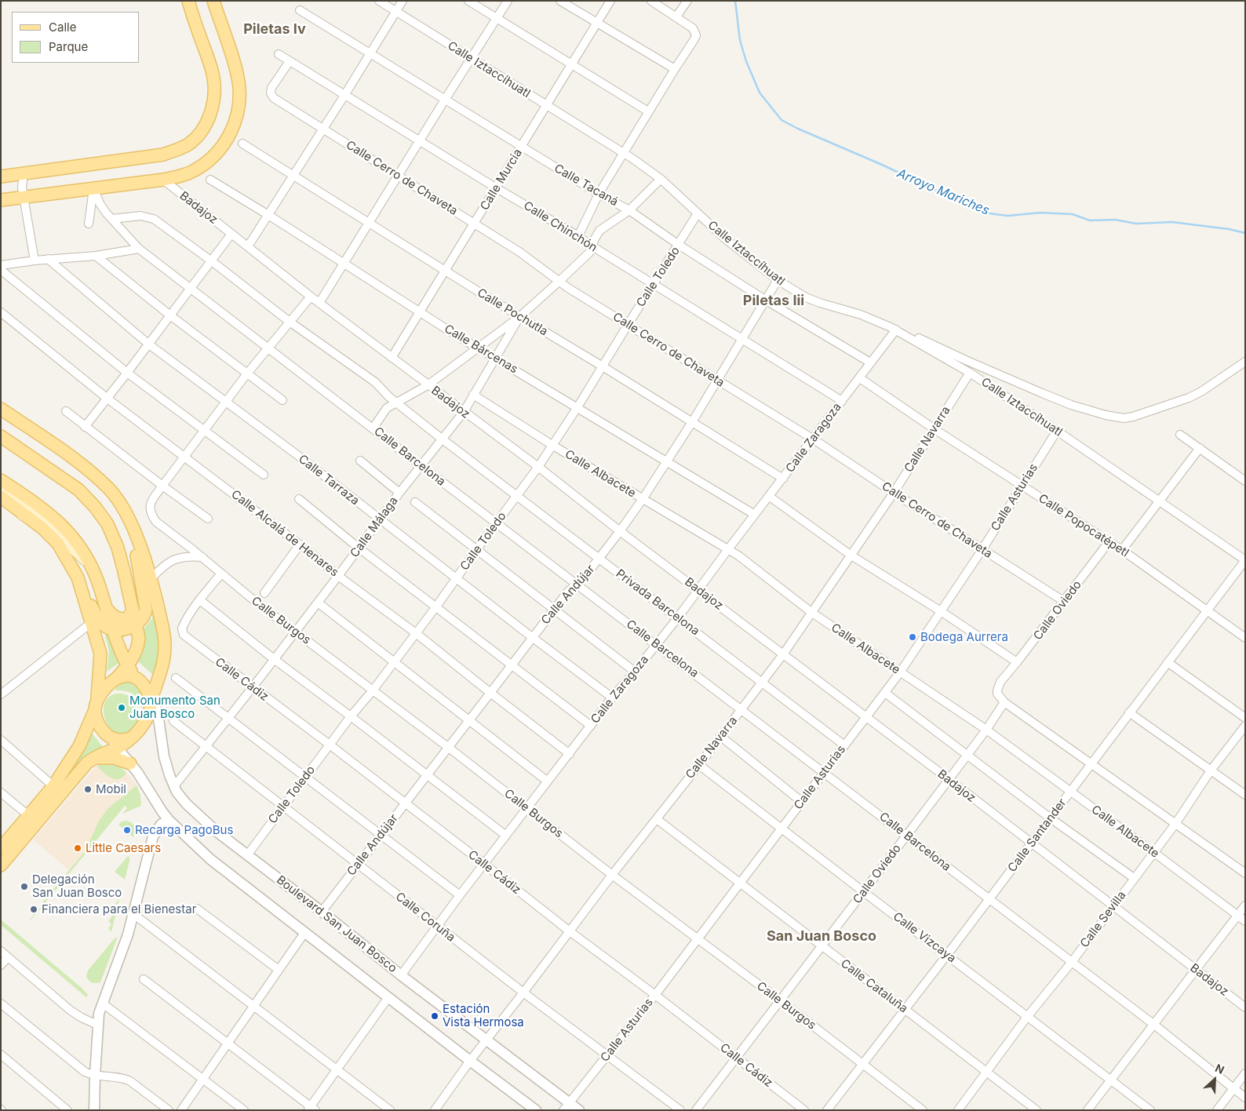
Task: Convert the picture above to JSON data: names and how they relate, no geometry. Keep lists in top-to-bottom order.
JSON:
{
  "streets": {
    "street": [
      "Calle Iztaccíhuatl",
      "Calle Cerro de Chaveta",
      "Calle Murcia",
      "Calle Tacaná",
      "Badajoz",
      "Calle Chinchón",
      "Calle Toledo",
      "Calle Pochutla",
      "Calle Bárcenas",
      "Calle Zaragoza",
      "Calle Navarra",
      "Calle Barcelona",
      "Calle Albacete",
      "Calle Tarraza",
      "Calle Asturias",
      "Calle Popocatépetl",
      "Calle Málaga",
      "Calle Alcalá de Henares",
      "Calle Andújar",
      "Privada Barcelona",
      "Calle Oviedo",
      "Calle Burgos",
      "Calle Cádiz",
      "Calle Santander",
      "Calle Coruña",
      "Calle Sevilla",
      "Boulevard San Juan Bosco",
      "Calle Vizcaya",
      "Calle Cataluña"
    ]
  },
  "crossings": [
    ["Calle Iztaccíhuatl", "Calle Murcia"],
    ["Calle Iztaccíhuatl", "Calle Toledo"],
    ["Calle Iztaccíhuatl", "Calle Zaragoza"],
    ["Calle Iztaccíhuatl", "Calle Navarra"],
    ["Calle Iztaccíhuatl", "Calle Asturias"],
    ["Calle Iztaccíhuatl", "Calle Andújar"],
    ["Calle Iztaccíhuatl", "Calle Santander"],
    ["Calle Cerro de Chaveta", "Calle Murcia"],
    ["Calle Cerro de Chaveta", "Calle Chinchón"],
    ["Calle Cerro de Chaveta", "Calle Toledo"],
    ["Calle Cerro de Chaveta", "Calle Zaragoza"],
    ["Calle Cerro de Chaveta", "Calle Navarra"],
    ["Calle Cerro de Chaveta", "Calle Asturias"],
    ["Calle Cerro de Chaveta", "Calle Andújar"],
    ["Calle Cerro de Chaveta", "Calle Oviedo"],
    ["Calle Murcia", "Calle Tacaná"],
    ["Calle Murcia", "Badajoz"],
    ["Calle Murcia", "Calle Chinchón"],
    ["Calle Murcia", "Calle Pochutla"],
    ["Calle Murcia", "Calle Bárcenas"],
    ["Calle Tacaná", "Calle Toledo"],
    ["Calle Tacaná", "Calle Zaragoza"],
    ["Calle Tacaná", "Calle Andújar"],
    ["Badajoz", "Calle Toledo"],
    ["Badajoz", "Calle Zaragoza"],
    ["Badajoz", "Calle Navarra"],
    ["Badajoz", "Calle Asturias"],
    ["Badajoz", "Calle Málaga"],
    ["Badajoz", "Calle Andújar"],
    ["Badajoz", "Calle Oviedo"],
    ["Badajoz", "Calle Santander"],
    ["Badajoz", "Calle Sevilla"],
    ["Calle Chinchón", "Calle Toledo"],
    ["Calle Chinchón", "Calle Zaragoza"],
    ["Calle Chinchón", "Calle Andújar"],
    ["Calle Toledo", "Calle Pochutla"],
    ["Calle Toledo", "Calle Bárcenas"],
    ["Calle Toledo", "Calle Barcelona"],
    ["Calle Toledo", "Calle Albacete"],
    ["Calle Toledo", "Calle Tarraza"],
    ["Calle Toledo", "Calle Alcalá de Henares"],
    ["Calle Toledo", "Privada Barcelona"],
    ["Calle Toledo", "Calle Burgos"],
    ["Calle Toledo", "Calle Cádiz"],
    ["Calle Toledo", "Calle Coruña"],
    ["Calle Toledo", "Boulevard San Juan Bosco"],
    ["Calle Pochutla", "Calle Zaragoza"],
    ["Calle Pochutla", "Calle Málaga"],
    ["Calle Pochutla", "Calle Andújar"],
    ["Calle Bárcenas", "Calle Zaragoza"],
    ["Calle Bárcenas", "Calle Málaga"],
    ["Calle Bárcenas", "Calle Andújar"],
    ["Calle Zaragoza", "Calle Barcelona"],
    ["Calle Zaragoza", "Calle Albacete"],
    ["Calle Zaragoza", "Calle Tarraza"],
    ["Calle Zaragoza", "Calle Popocatépetl"],
    ["Calle Zaragoza", "Calle Alcalá de Henares"],
    ["Calle Zaragoza", "Privada Barcelona"],
    ["Calle Zaragoza", "Calle Burgos"],
    ["Calle Zaragoza", "Calle Cádiz"],
    ["Calle Zaragoza", "Calle Coruña"],
    ["Calle Zaragoza", "Boulevard San Juan Bosco"],
    ["Calle Navarra", "Calle Barcelona"],
    ["Calle Navarra", "Calle Albacete"],
    ["Calle Navarra", "Calle Popocatépetl"],
    ["Calle Navarra", "Privada Barcelona"],
    ["Calle Navarra", "Calle Burgos"],
    ["Calle Navarra", "Calle Cádiz"],
    ["Calle Navarra", "Calle Coruña"],
    ["Calle Navarra", "Boulevard San Juan Bosco"],
    ["Calle Navarra", "Calle Vizcaya"],
    ["Calle Navarra", "Calle Cataluña"],
    ["Calle Barcelona", "Calle Asturias"],
    ["Calle Barcelona", "Calle Málaga"],
    ["Calle Barcelona", "Calle Andújar"],
    ["Calle Barcelona", "Calle Oviedo"],
    ["Calle Barcelona", "Calle Santander"],
    ["Calle Barcelona", "Calle Sevilla"],
    ["Calle Albacete", "Calle Asturias"],
    ["Calle Albacete", "Calle Málaga"],
    ["Calle Albacete", "Calle Andújar"],
    ["Calle Albacete", "Calle Oviedo"],
    ["Calle Albacete", "Calle Santander"],
    ["Calle Albacete", "Calle Sevilla"],
    ["Calle Tarraza", "Calle Málaga"],
    ["Calle Tarraza", "Calle Andújar"],
    ["Calle Asturias", "Calle Popocatépetl"],
    ["Calle Asturias", "Privada Barcelona"],
    ["Calle Asturias", "Calle Burgos"],
    ["Calle Asturias", "Calle Cádiz"],
    ["Calle Asturias", "Calle Coruña"],
    ["Calle Asturias", "Boulevard San Juan Bosco"],
    ["Calle Asturias", "Calle Vizcaya"],
    ["Calle Asturias", "Calle Cataluña"],
    ["Calle Popocatépetl", "Calle Oviedo"],
    ["Calle Popocatépetl", "Calle Santander"],
    ["Calle Málaga", "Calle Alcalá de Henares"],
    ["Calle Málaga", "Privada Barcelona"],
    ["Calle Málaga", "Calle Burgos"],
    ["Calle Málaga", "Calle Cádiz"],
    ["Calle Málaga", "Calle Coruña"],
    ["Calle Málaga", "Boulevard San Juan Bosco"],
    ["Calle Alcalá de Henares", "Calle Andújar"],
    ["Calle Andújar", "Privada Barcelona"],
    ["Calle Andújar", "Calle Burgos"],
    ["Calle Andújar", "Calle Cádiz"],
    ["Calle Andújar", "Calle Coruña"],
    ["Calle Andújar", "Boulevard San Juan Bosco"],
    ["Calle Oviedo", "Calle Burgos"],
    ["Calle Oviedo", "Calle Cádiz"],
    ["Calle Oviedo", "Calle Vizcaya"],
    ["Calle Oviedo", "Calle Cataluña"],
    ["Calle Burgos", "Calle Santander"],
    ["Calle Santander", "Calle Vizcaya"],
    ["Calle Santander", "Calle Cataluña"],
    ["Calle Sevilla", "Calle Vizcaya"],
    ["Calle Sevilla", "Calle Cataluña"]
  ],
  "districts": ["Piletas Iv", "Piletas Iii", "San Juan Bosco"],
  "water": ["Arroyo Mariches"],
  "places": [
    "Bodega Aurrera",
    "Monumento San Juan Bosco",
    "Mobil",
    "Recarga PagoBus",
    "Little Caesars",
    "Delegación San Juan Bosco",
    "Financiera para el Bienestar",
    "Estación Vista Hermosa"
  ],
  "legend": ["Calle", "Parque"],
  "north": "top right"
}
